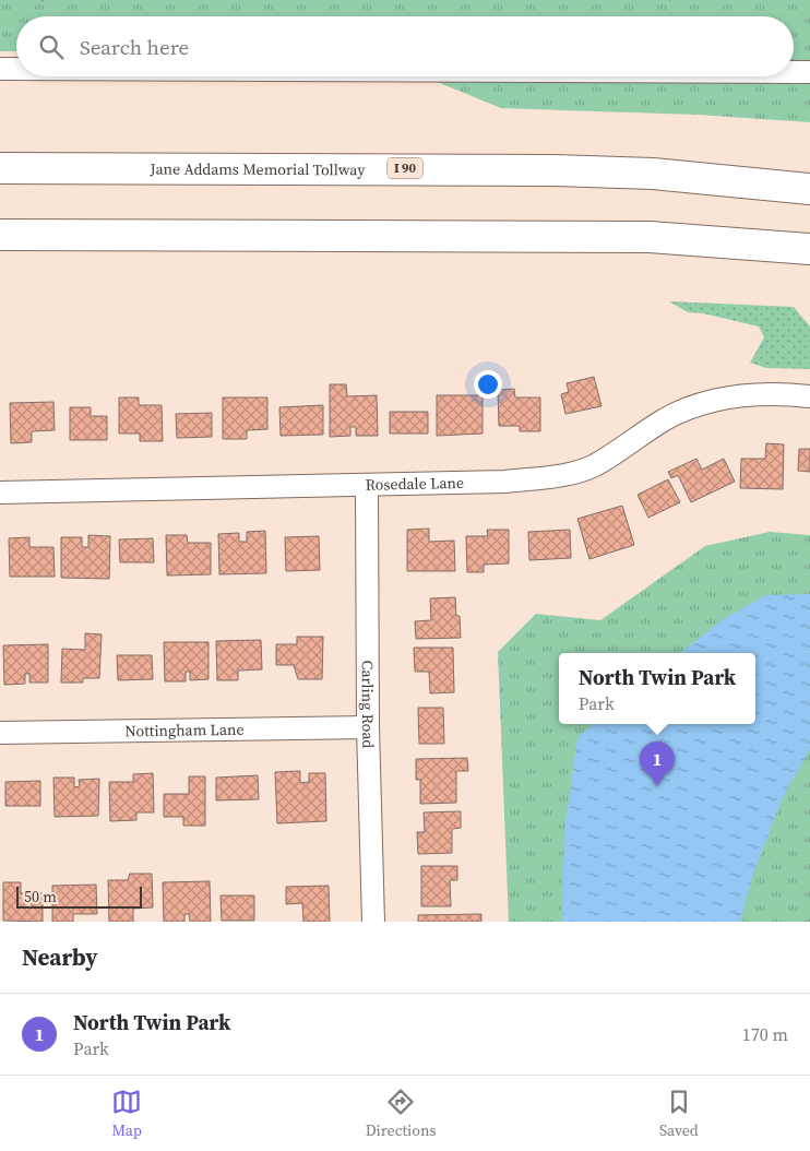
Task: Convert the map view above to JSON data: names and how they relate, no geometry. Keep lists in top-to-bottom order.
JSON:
{
  "streets": {
    "highway": ["Jane Addams Memorial Tollway", "I 90"],
    "street": ["Rosedale Lane", "Carling Road", "Nottingham Lane"]
  },
  "crossings": [
    ["Rosedale Lane", "Carling Road"],
    ["Carling Road", "Nottingham Lane"]
  ],
  "scale_bar": "50 m",
  "page": {
    "search": "Search here",
    "popup": ["North Twin Park", "Park"],
    "pins": "1",
    "scale": "50 m",
    "heading": "Nearby",
    "list": [
      {
        "mark": "1",
        "name": "North Twin Park",
        "note": "Park",
        "value": "170 m"
      }
    ],
    "nav": ["Map", "Directions", "Saved"]
  }
}
